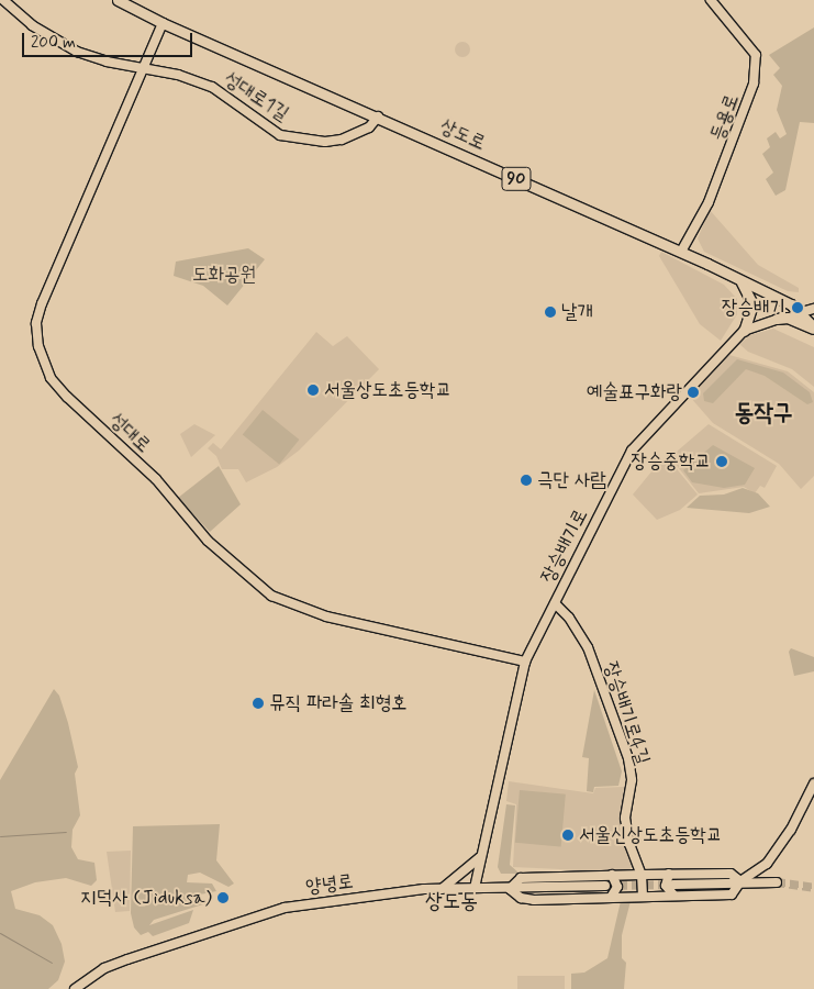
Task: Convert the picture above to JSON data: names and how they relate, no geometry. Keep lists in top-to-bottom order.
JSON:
{
  "streets": {
    "main road": ["상도로", "90"],
    "street": [
      "성대로1길",
      "등용로",
      "성대로",
      "장승배기로",
      "장승배기로4길",
      "양녕로"
    ]
  },
  "crossings": [
    ["성대로1길", "상도로"],
    ["성대로1길", "성대로"],
    ["등용로", "상도로"],
    ["상도로", "성대로"],
    ["상도로", "장승배기로"],
    ["성대로", "장승배기로"],
    ["장승배기로", "장승배기로4길"],
    ["장승배기로", "양녕로"]
  ],
  "districts": ["동작구", "상도동"],
  "parks": ["도화공원"],
  "places": [
    "장승배기",
    "날개",
    "서울상도초등학교",
    "예술표구화랑",
    "장승중학교",
    "극단 사람",
    "뮤직 파라솔 최형호",
    "서울신상도초등학교",
    "지덕사 (Jiduksa)"
  ],
  "scale_bar": "200 m"
}
